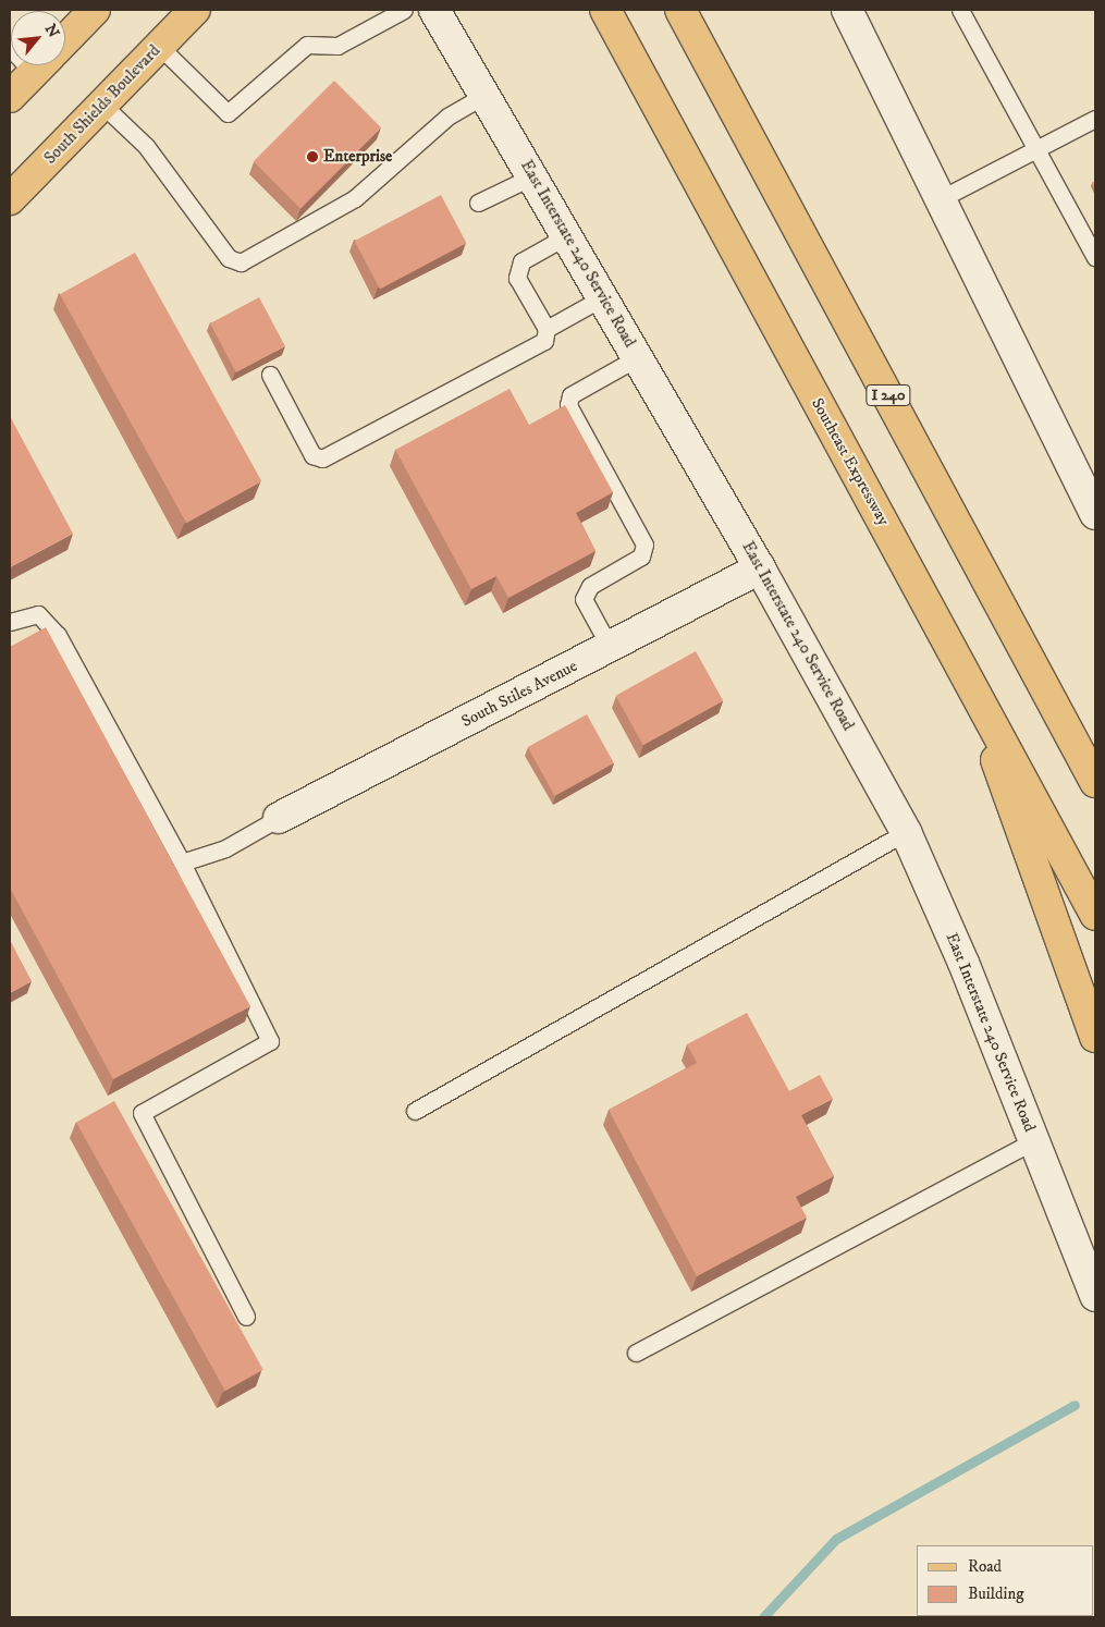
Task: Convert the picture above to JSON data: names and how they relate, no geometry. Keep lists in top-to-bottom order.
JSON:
{
  "streets": {
    "main road": ["South Shields Boulevard", "I 240", "Southeast Expressway"],
    "street": ["East Interstate 240 Service Road", "South Stiles Avenue"]
  },
  "crossings": [
    ["East Interstate 240 Service Road", "South Stiles Avenue"]
  ],
  "places": ["Enterprise"],
  "legend": ["Road", "Building"],
  "north": "top right"
}
